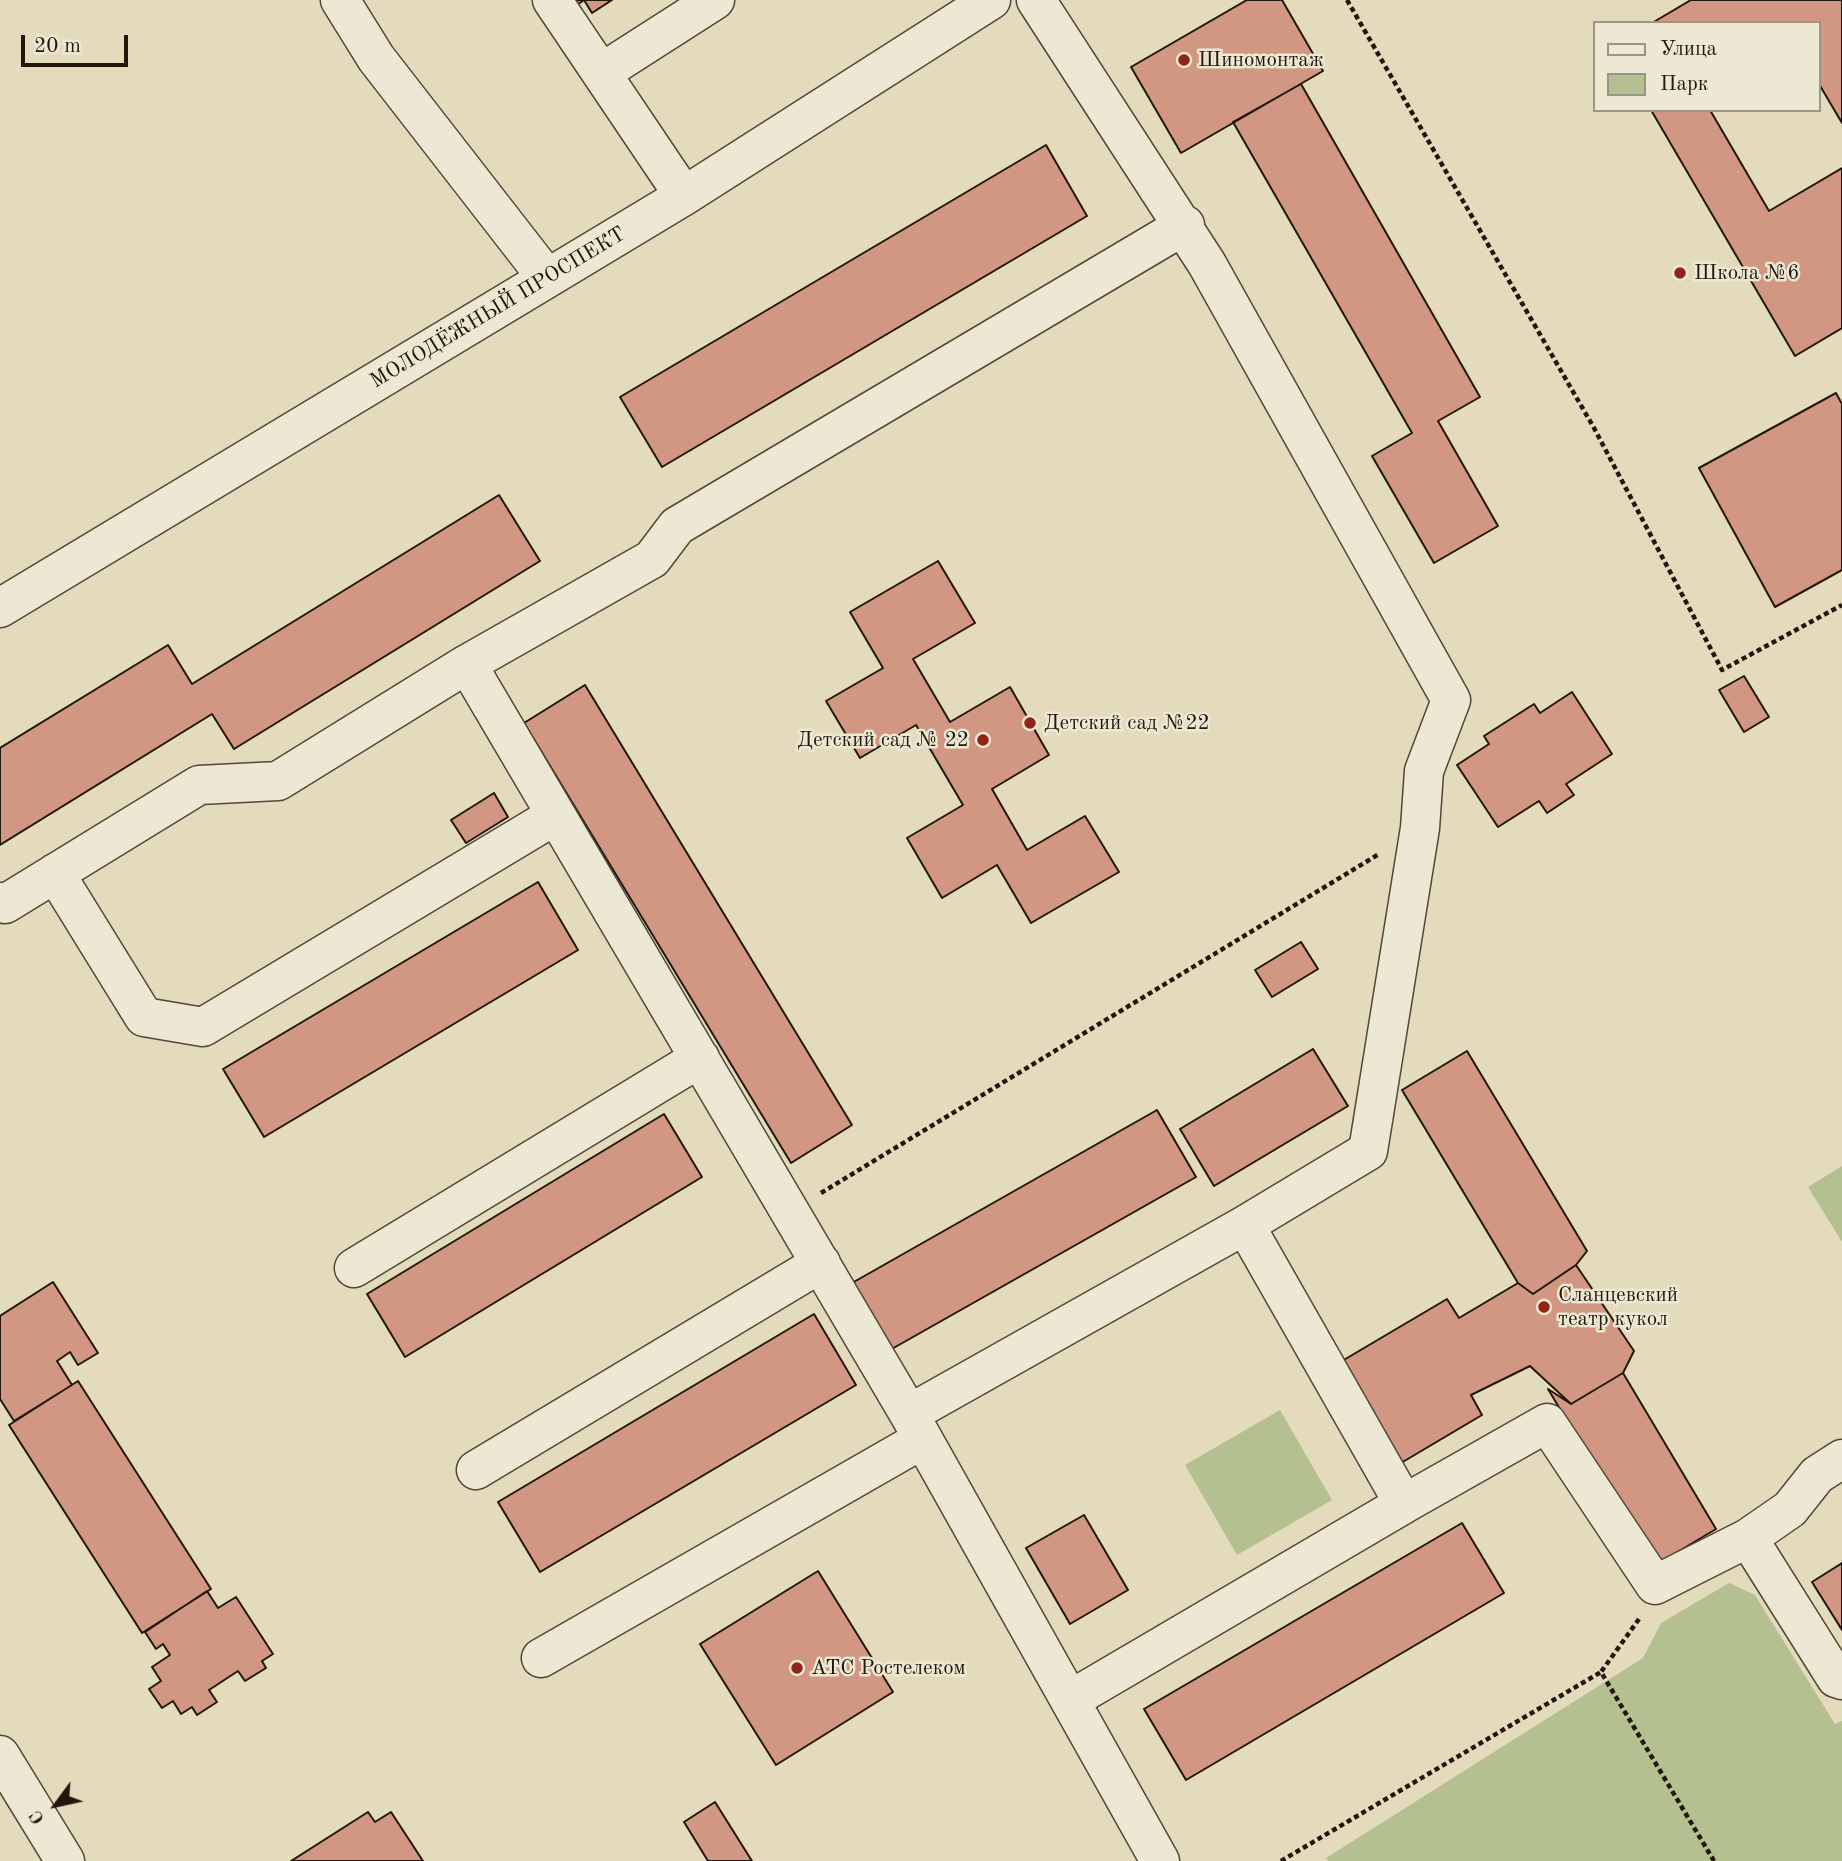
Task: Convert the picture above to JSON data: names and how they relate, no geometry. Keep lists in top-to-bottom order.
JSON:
{
  "streets": {
    "street": ["МОЛОДЁЖНЫЙ ПРОСПЕКТ"]
  },
  "places": [
    "Шиномонтаж",
    "Школа №6",
    "Детский сад №22",
    "Детский сад № 22",
    "Сланцевский театр кукол",
    "АТС Ростелеком"
  ],
  "legend": ["Улица", "Парк"],
  "scale_bar": "20 m",
  "north": "bottom left"
}
